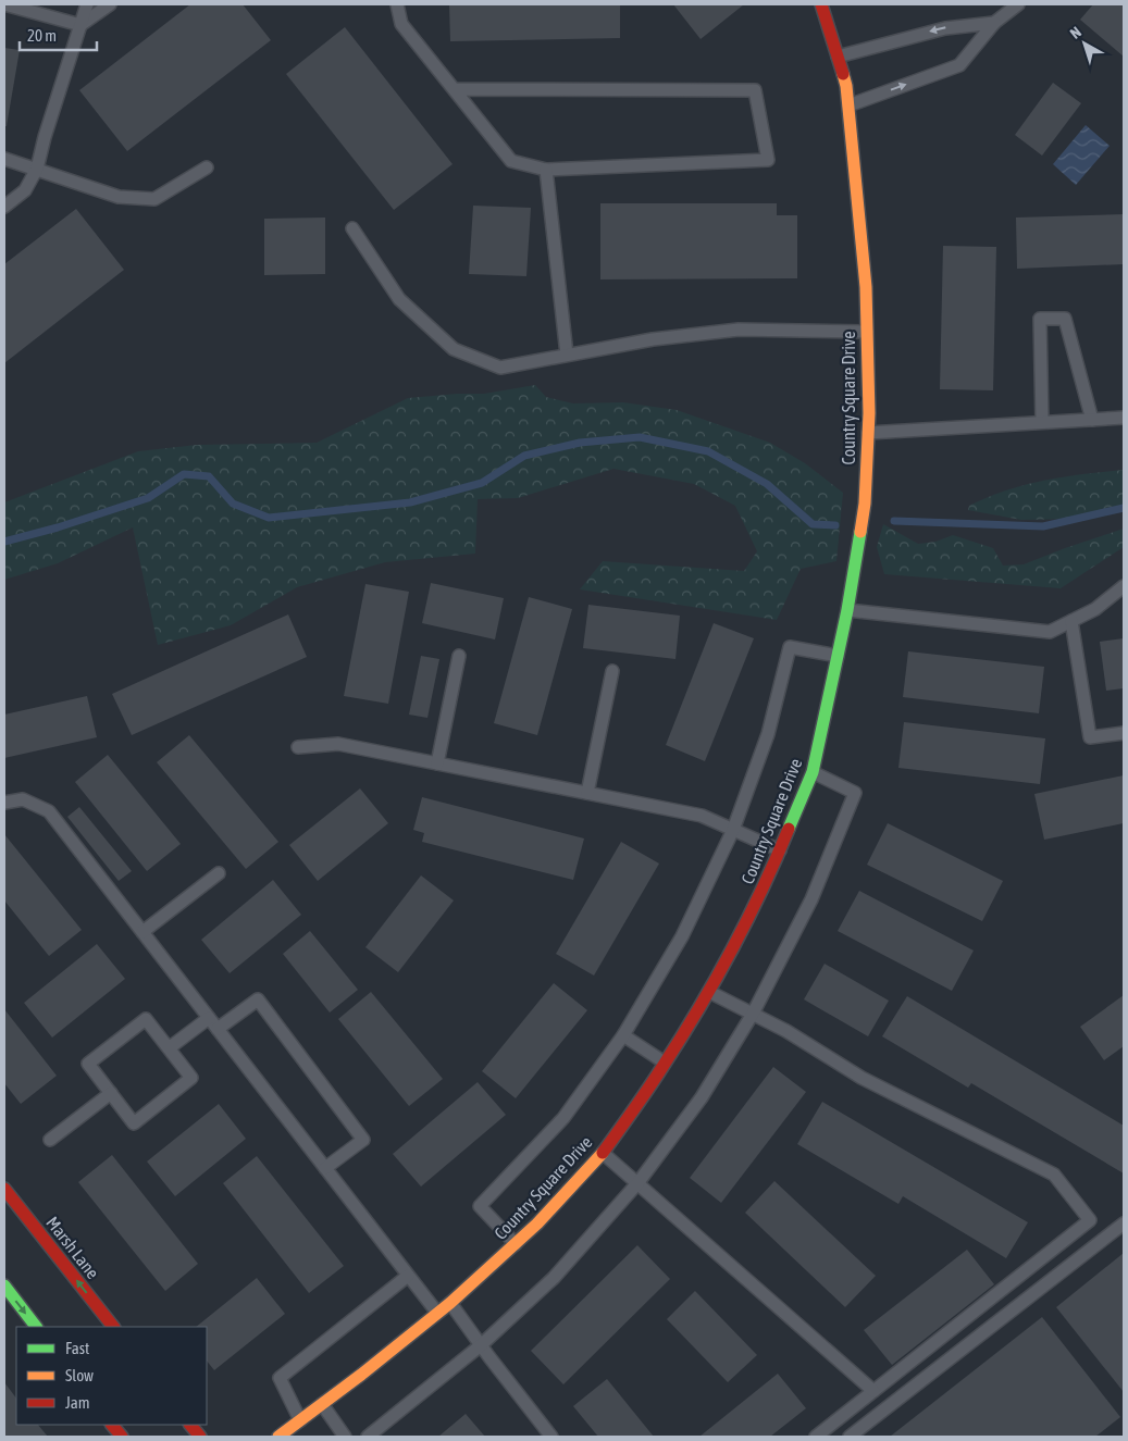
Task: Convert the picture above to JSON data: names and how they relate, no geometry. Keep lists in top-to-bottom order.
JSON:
{
  "streets": {
    "street": ["Country Square Drive", "Marsh Lane"]
  },
  "one_way": ["Marsh Lane"],
  "legend": ["Fast", "Slow", "Jam"],
  "scale_bar": "20 m",
  "north": "top left"
}
